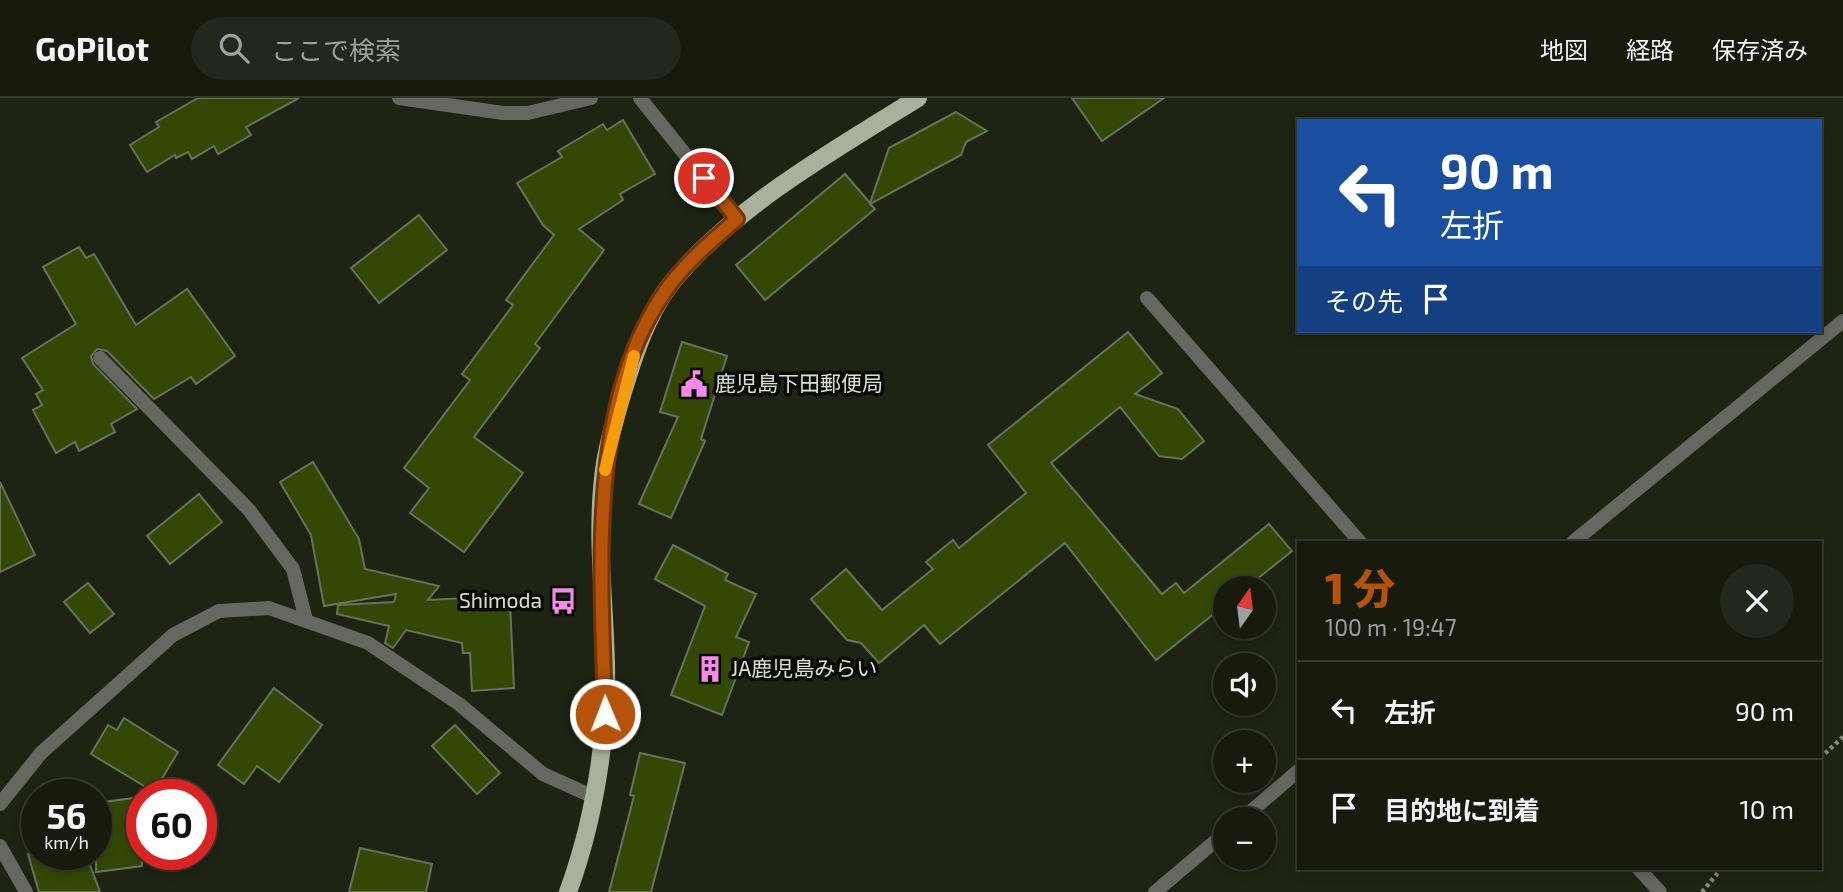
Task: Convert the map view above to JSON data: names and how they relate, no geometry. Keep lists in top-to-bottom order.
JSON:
{
  "places": {
    "public building": ["鹿児島下田郵便局"],
    "bus stop": ["Shimoda"],
    "building": ["JA鹿児島みらい"]
  },
  "north": "top",
  "page": {
    "header": "GoPilot",
    "search": "ここで検索",
    "nav": ["地図", "経路", "保存済み"],
    "turn": ["90 m", "左折"],
    "then": "その先",
    "heading": ["1 分", "100 m · 19:47"],
    "map_buttons": ["+", "−"],
    "list": [
      {
        "name": "左折",
        "value": "90 m"
      },
      {
        "name": "目的地に到着",
        "value": "10 m"
      }
    ],
    "speed": "56 km/h",
    "limit": "60"
  }
}
